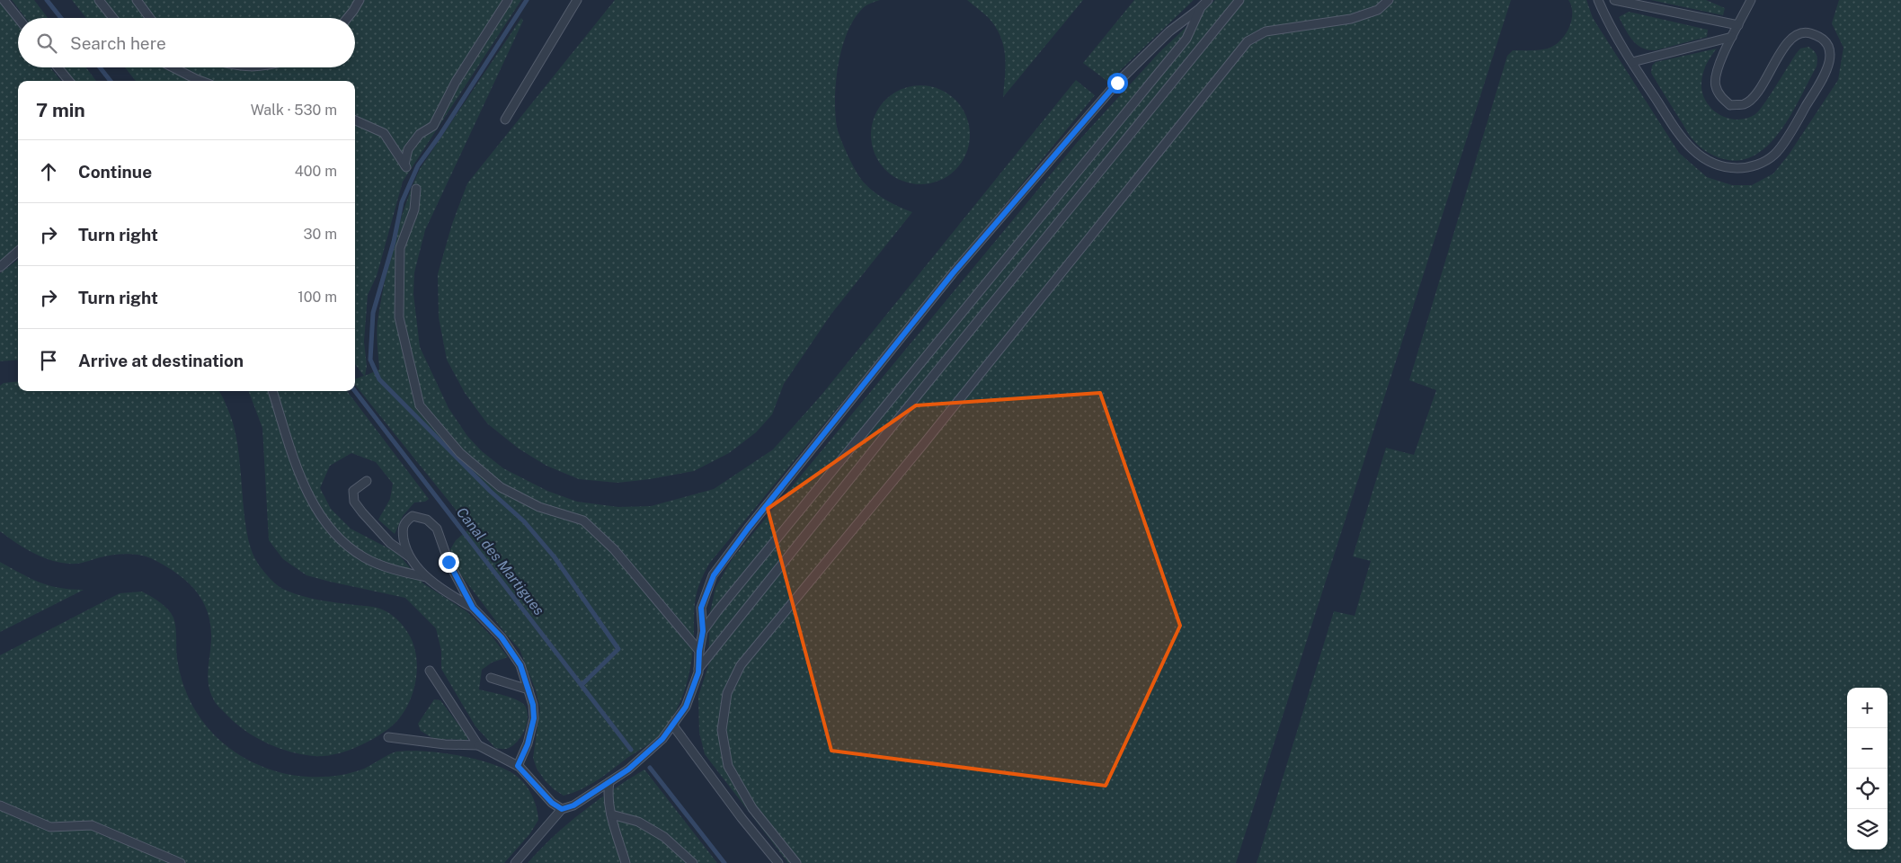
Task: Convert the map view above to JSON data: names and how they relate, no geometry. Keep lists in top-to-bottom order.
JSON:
{
  "water": ["Canal des Martigues"],
  "page": {
    "search": "Search here",
    "heading": ["7 min", "Walk · 530 m"],
    "list": [
      ["Continue", "400 m"],
      ["Turn right", "30 m"],
      ["Turn right", "100 m"],
      "Arrive at destination"
    ],
    "map_buttons": ["+", "−"]
  }
}
